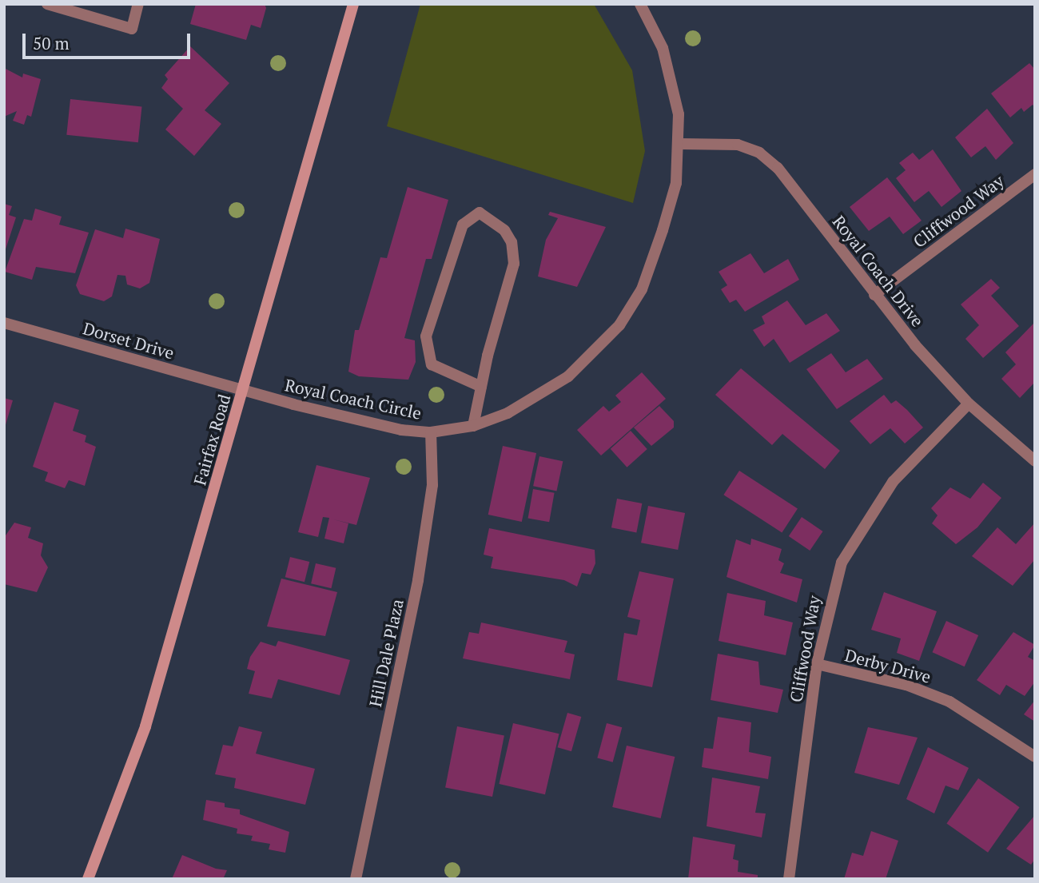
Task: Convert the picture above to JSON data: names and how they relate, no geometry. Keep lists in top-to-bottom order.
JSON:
{
  "streets": {
    "main road": ["Fairfax Road"],
    "street": [
      "Cliffwood Way",
      "Royal Coach Drive",
      "Dorset Drive",
      "Royal Coach Circle",
      "Hill Dale Plaza",
      "Derby Drive"
    ]
  },
  "crossings": [
    ["Cliffwood Way", "Royal Coach Drive"],
    ["Cliffwood Way", "Derby Drive"],
    ["Royal Coach Drive", "Royal Coach Circle"],
    ["Dorset Drive", "Royal Coach Circle"],
    ["Dorset Drive", "Fairfax Road"],
    ["Royal Coach Circle", "Fairfax Road"],
    ["Royal Coach Circle", "Hill Dale Plaza"]
  ],
  "scale_bar": "50 m"
}
